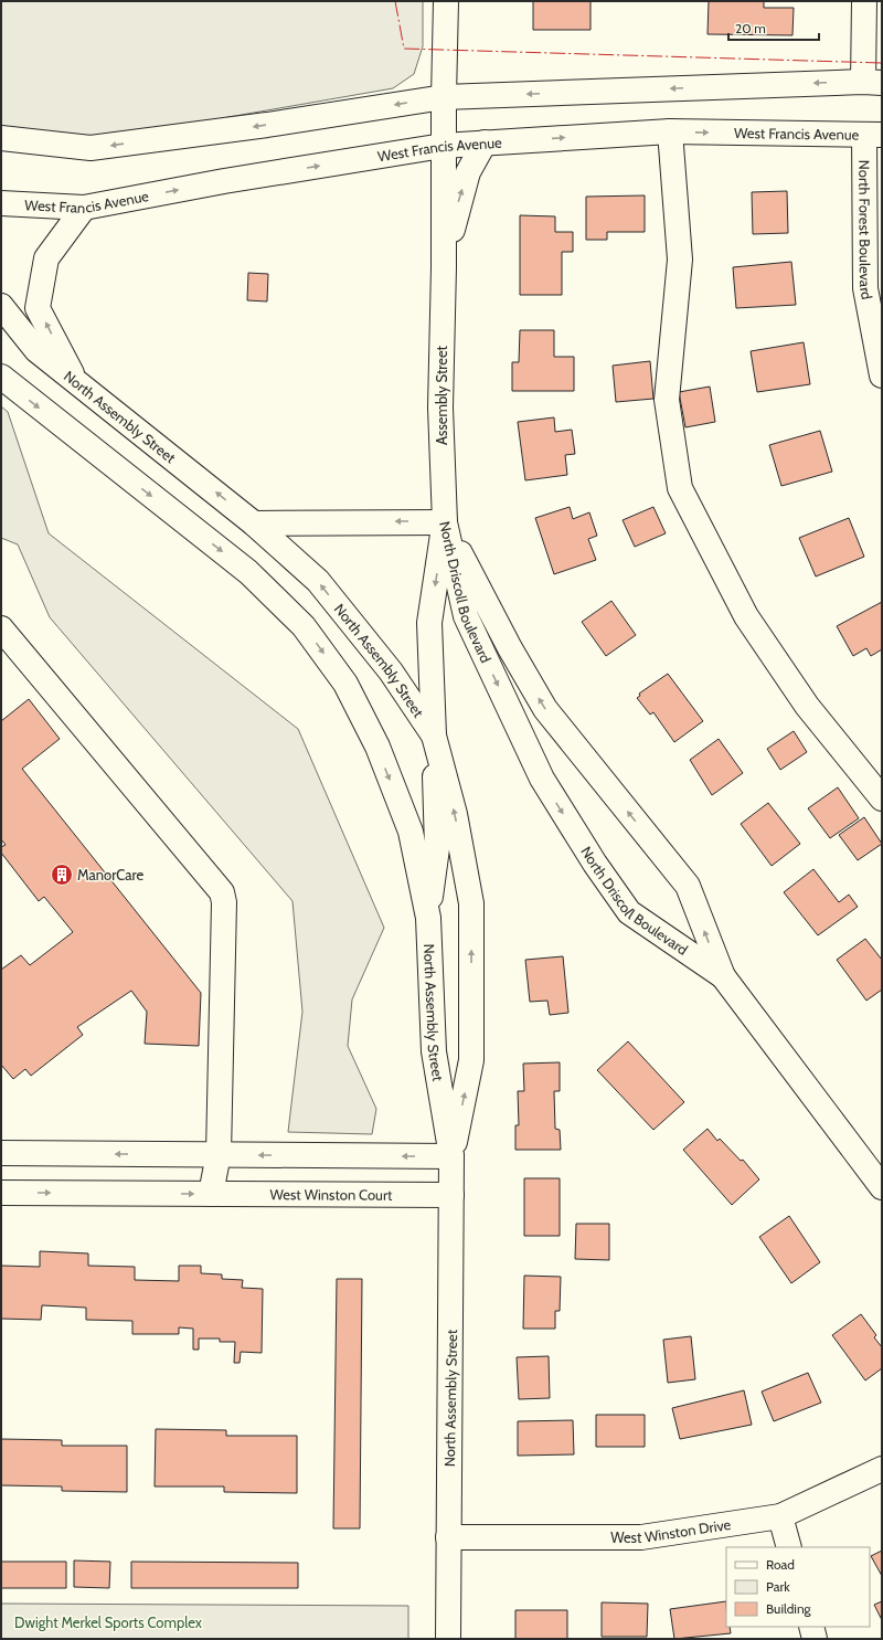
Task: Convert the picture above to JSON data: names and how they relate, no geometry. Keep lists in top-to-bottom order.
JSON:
{
  "streets": {
    "main road": [
      "West Francis Avenue",
      "North Forest Boulevard",
      "Assembly Street",
      "North Assembly Street",
      "North Driscoll Boulevard",
      "West Winston Court",
      "West Winston Drive"
    ]
  },
  "crossings": [
    ["West Francis Avenue", "North Forest Boulevard"],
    ["West Francis Avenue", "Assembly Street"],
    ["Assembly Street", "North Driscoll Boulevard"],
    ["North Assembly Street", "West Winston Court"],
    ["North Assembly Street", "West Winston Drive"]
  ],
  "parks": ["Dwight Merkel Sports Complex"],
  "places": {
    "building": ["ManorCare"]
  },
  "legend": ["Road", "Park", "Building"],
  "scale_bar": "20 m"
}
